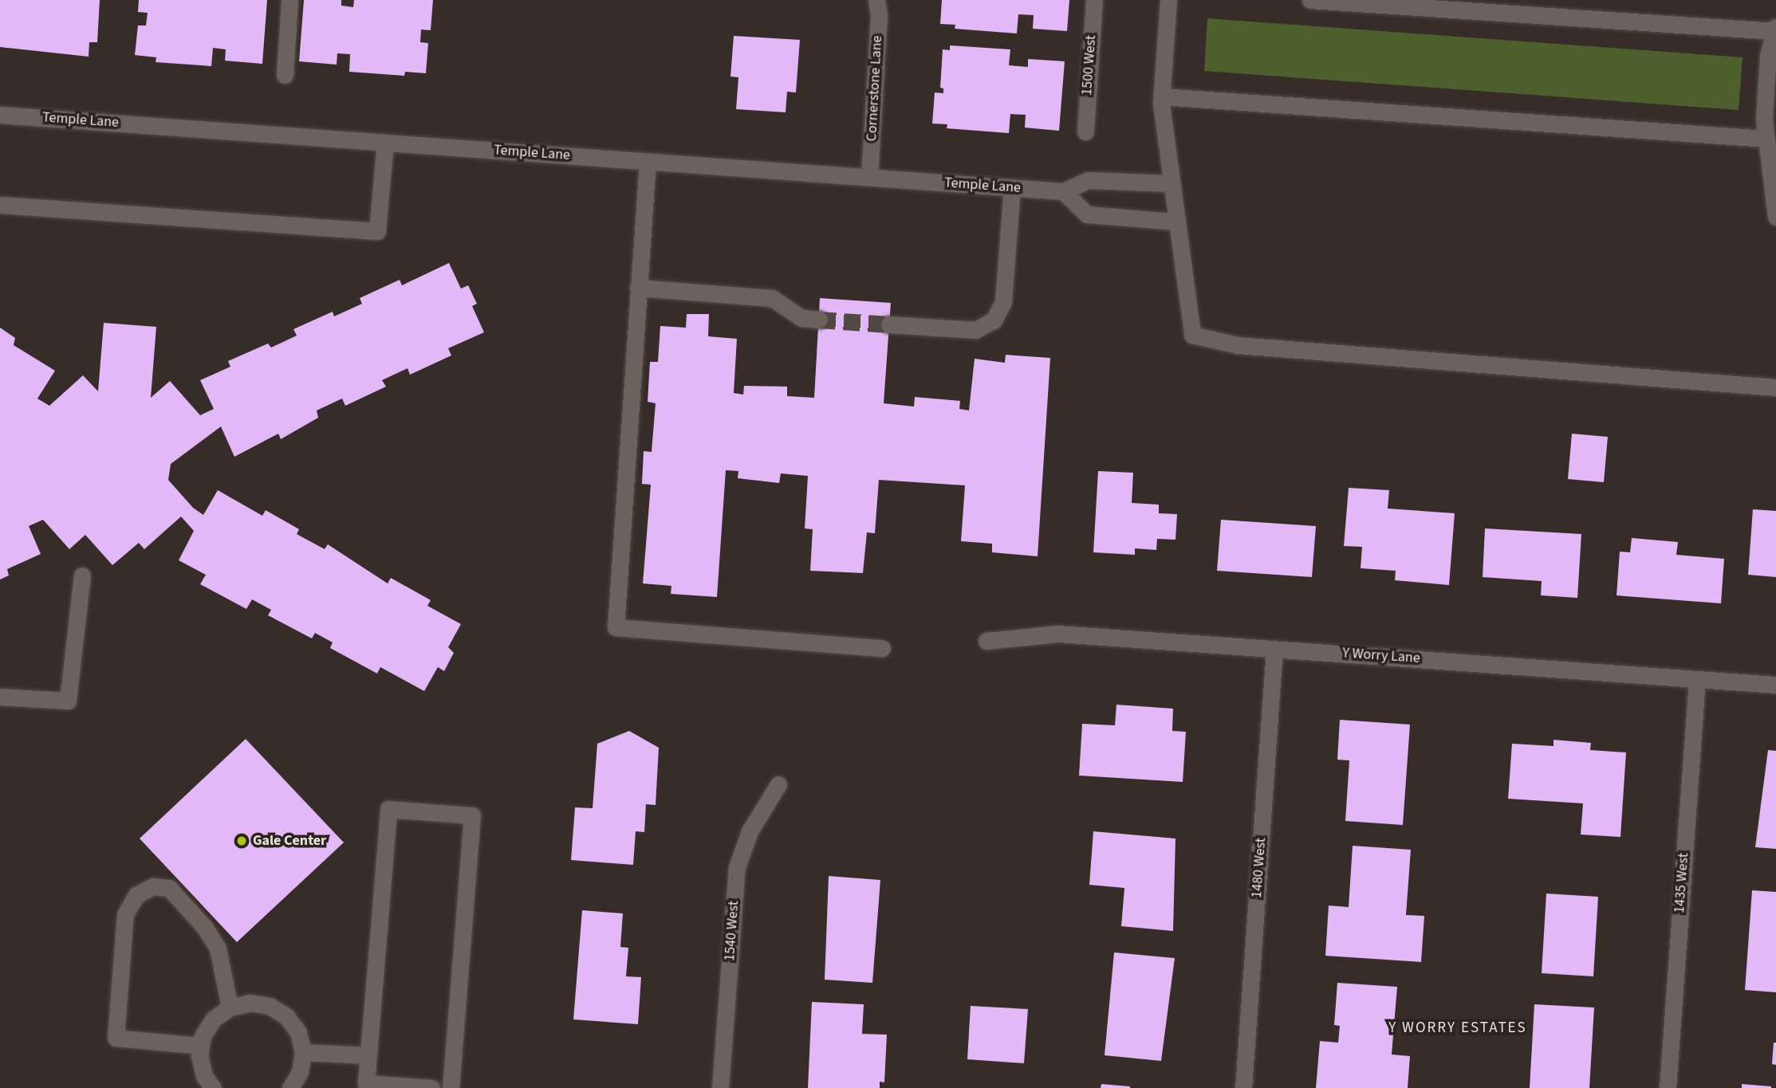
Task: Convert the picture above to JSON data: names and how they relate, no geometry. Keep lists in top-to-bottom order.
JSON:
{
  "streets": {
    "street": [
      "1500 West",
      "Cornerstone Lane",
      "Temple Lane",
      "Y Worry Lane",
      "1480 West",
      "1435 West",
      "1540 West"
    ]
  },
  "crossings": [
    ["Cornerstone Lane", "Temple Lane"],
    ["Y Worry Lane", "1480 West"],
    ["Y Worry Lane", "1435 West"]
  ],
  "districts": ["Y WORRY ESTATES"],
  "places": ["Gale Center"]
}
